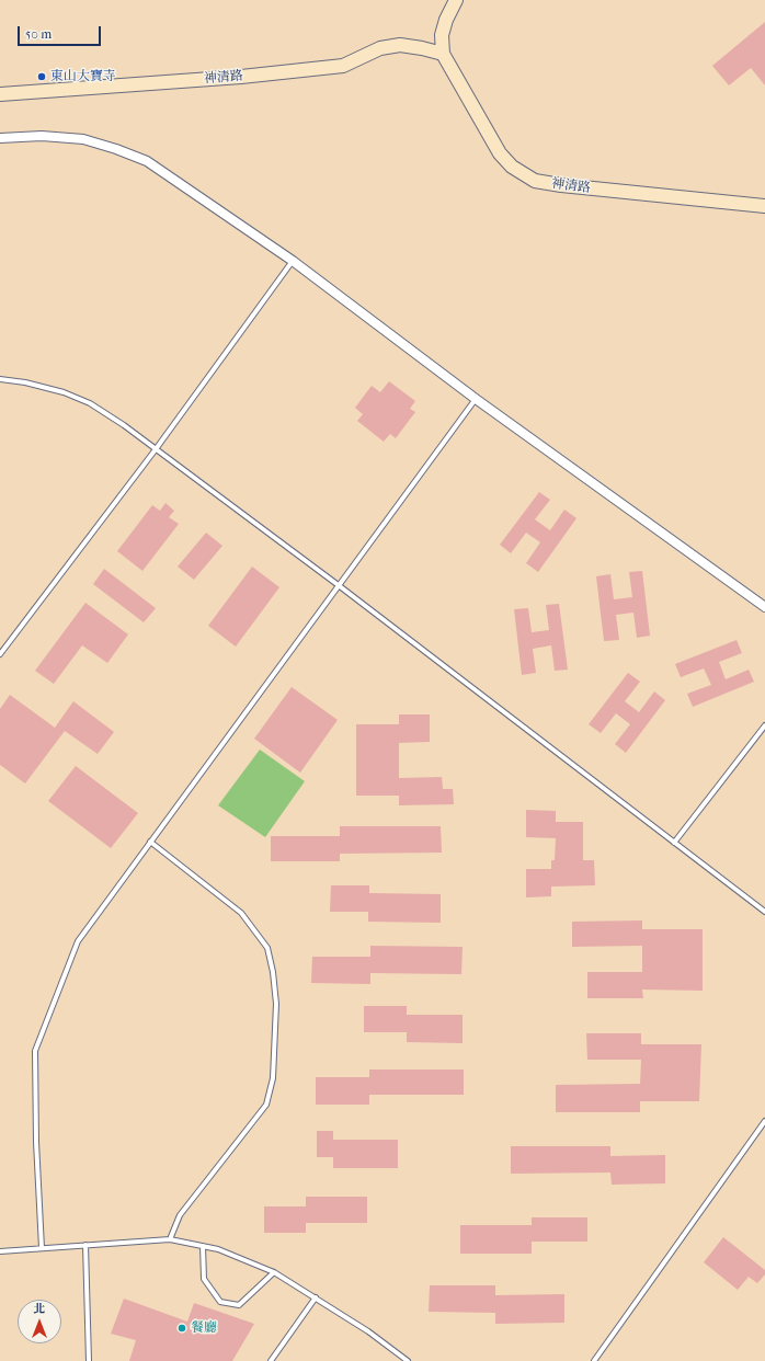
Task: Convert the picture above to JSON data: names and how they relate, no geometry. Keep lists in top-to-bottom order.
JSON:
{
  "streets": {
    "street": ["神清路"]
  },
  "places": ["東山大寶寺", "餐廳"],
  "scale_bar": "50 m",
  "north": "top"
}
